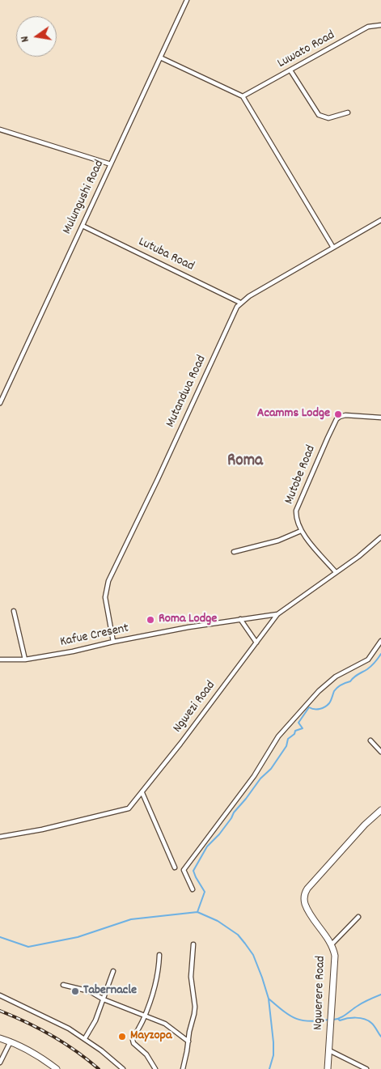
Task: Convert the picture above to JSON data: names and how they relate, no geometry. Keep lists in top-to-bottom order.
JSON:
{
  "streets": {
    "street": [
      "Luwato Road",
      "Mulungushi Road",
      "Lutuba Road",
      "Mutandwa Road",
      "Mutobe Road",
      "Kafue Cresent",
      "Ngwezi Road",
      "Ngwerere Road"
    ]
  },
  "crossings": [
    ["Mulungushi Road", "Lutuba Road"],
    ["Lutuba Road", "Mutandwa Road"],
    ["Mutandwa Road", "Kafue Cresent"],
    ["Mutobe Road", "Ngwezi Road"],
    ["Kafue Cresent", "Ngwezi Road"]
  ],
  "districts": ["Roma"],
  "places": [
    "Acamms Lodge",
    "Roma Lodge",
    "Tabernacle",
    "Mayzopa"
  ],
  "north": "left"
}
